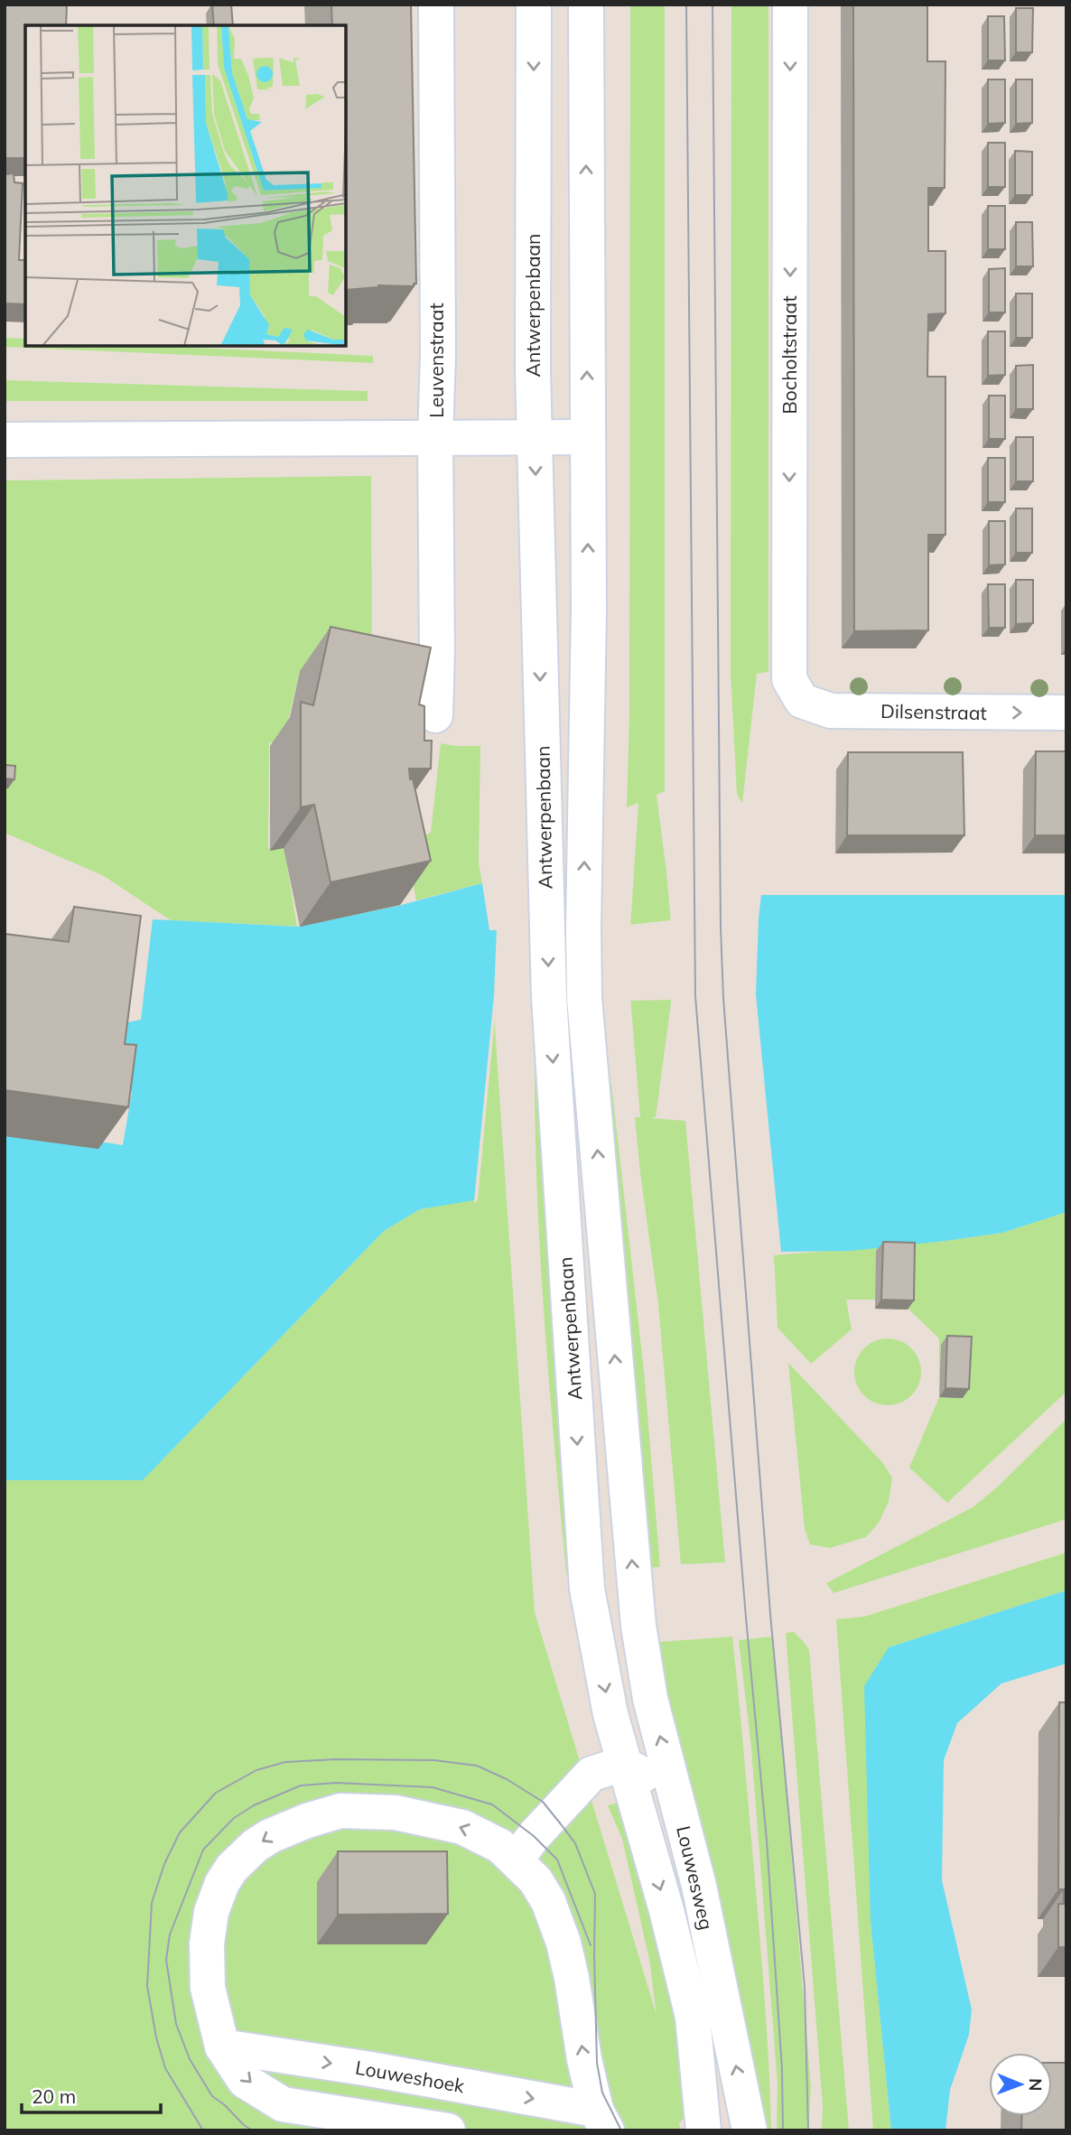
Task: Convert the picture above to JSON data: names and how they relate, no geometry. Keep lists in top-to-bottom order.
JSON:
{
  "streets": {
    "street": [
      "Antwerpenbaan",
      "Bocholtstraat",
      "Leuvenstraat",
      "Dilsenstraat",
      "Louwesweg",
      "Louweshoek"
    ]
  },
  "crossings": [
    ["Antwerpenbaan", "Louwesweg"],
    ["Bocholtstraat", "Dilsenstraat"]
  ],
  "one_way": ["Bocholtstraat", "Dilsenstraat"],
  "scale_bar": "20 m",
  "north": "right"
}
